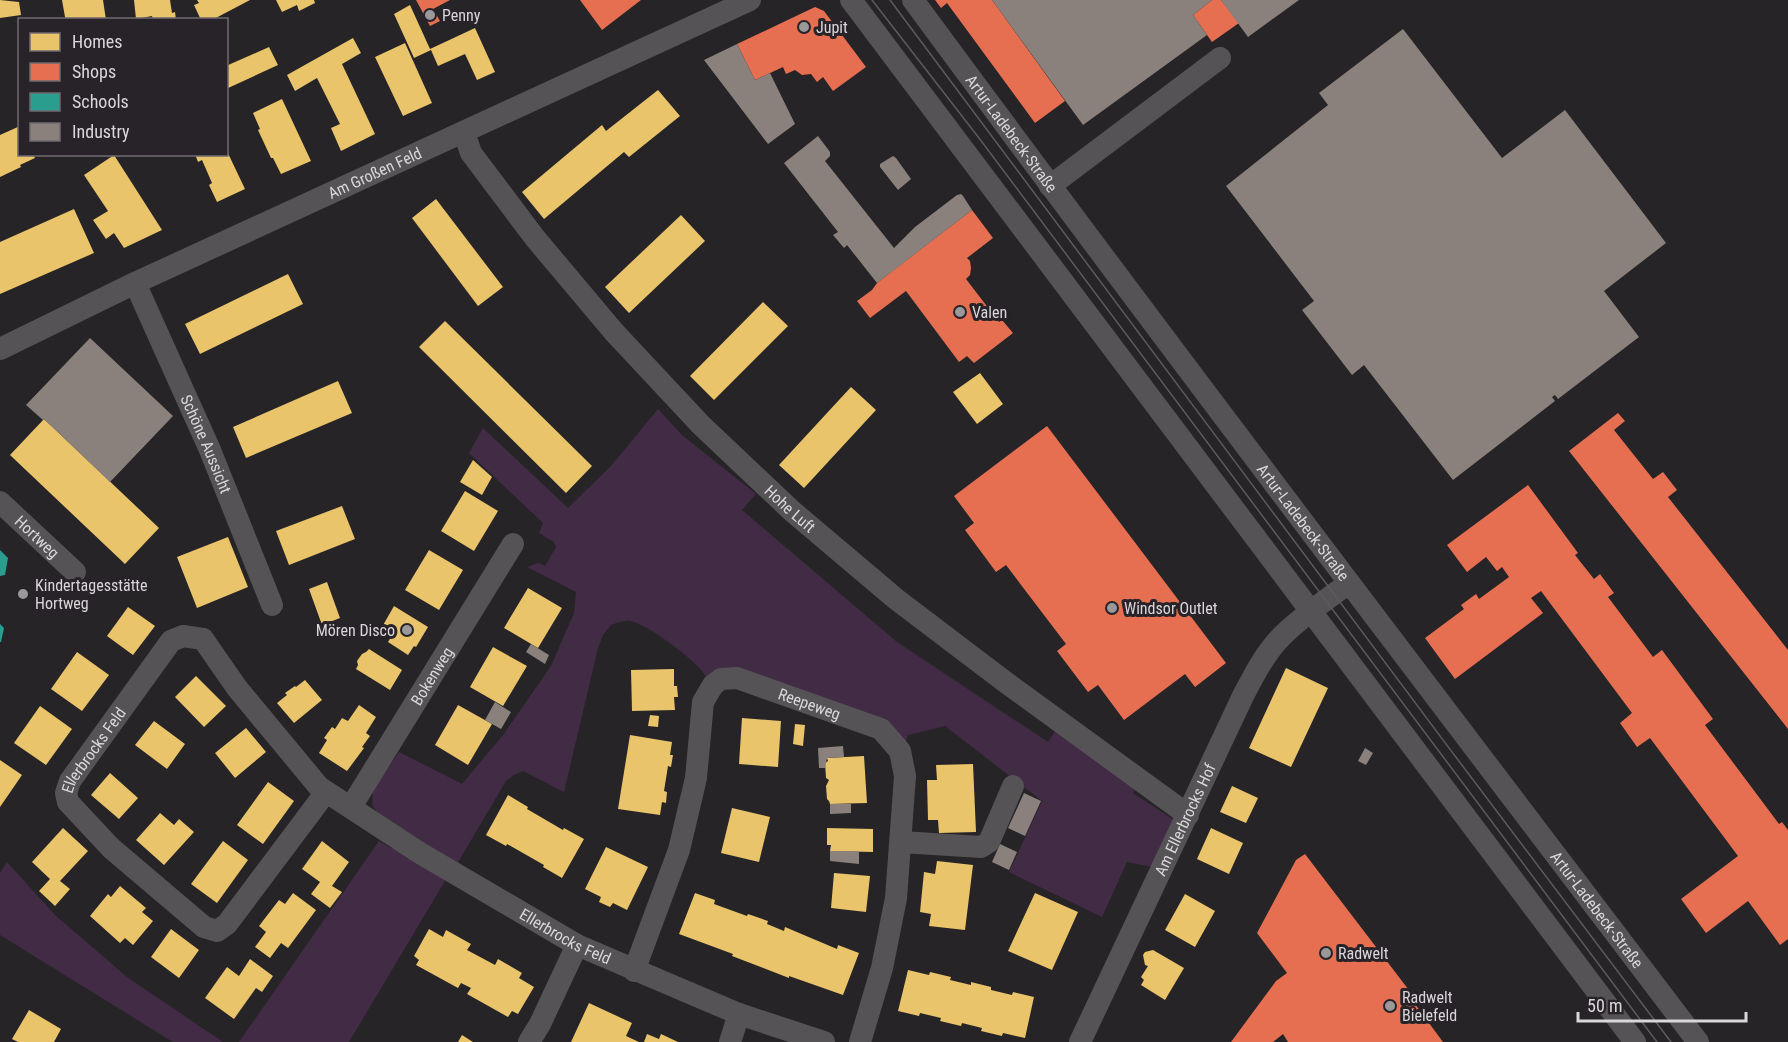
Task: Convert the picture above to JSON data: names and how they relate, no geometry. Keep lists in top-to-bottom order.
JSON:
{
  "streets": {
    "street": [
      "Artur-Ladebeck-Straße",
      "Am Großen Feld",
      "Schöne Aussicht",
      "Hohe Luft",
      "Hortweg",
      "Bokenweg",
      "Reepeweg",
      "Ellerbrocks Feld",
      "Am Ellerbrocks Hof"
    ]
  },
  "crossings": [
    ["Artur-Ladebeck-Straße", "Am Ellerbrocks Hof"],
    ["Am Großen Feld", "Schöne Aussicht"],
    ["Am Großen Feld", "Hohe Luft"],
    ["Hohe Luft", "Am Ellerbrocks Hof"],
    ["Bokenweg", "Ellerbrocks Feld"],
    ["Reepeweg", "Ellerbrocks Feld"]
  ],
  "places": [
    "Penny",
    "Jupit",
    "Valen",
    "Kindertagesstätte Hortweg",
    "Windsor Outlet",
    "Mören Disco",
    "Radwelt",
    "Radwelt Bielefeld"
  ],
  "legend": [
    "Homes",
    "Shops",
    "Schools",
    "Industry"
  ],
  "scale_bar": "50 m"
}
